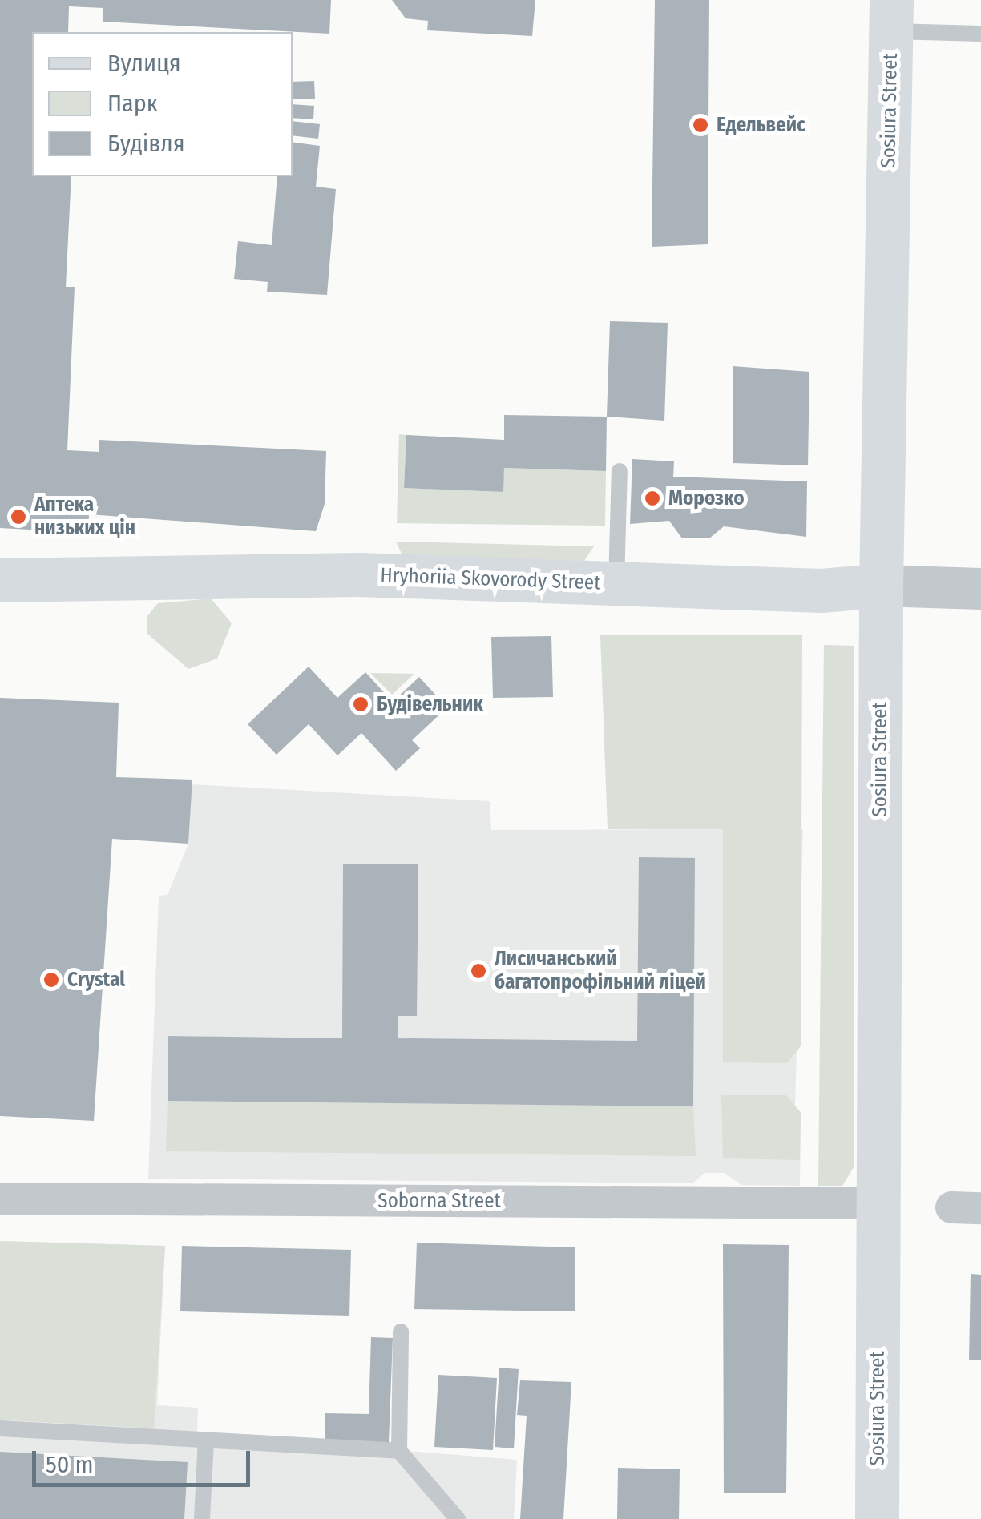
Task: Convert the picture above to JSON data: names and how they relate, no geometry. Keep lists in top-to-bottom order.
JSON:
{
  "streets": {
    "main road": ["Sosiura Street", "Hryhoriia Skovorody Street"],
    "street": ["Soborna Street"]
  },
  "crossings": [
    ["Sosiura Street", "Hryhoriia Skovorody Street"],
    ["Sosiura Street", "Soborna Street"]
  ],
  "places": [
    "Едельвейс",
    "Морозко",
    "Аптека низьких цін",
    "Будівельник",
    "Лисичанський багатопрофільний ліцей",
    "Crystal"
  ],
  "legend": ["Вулиця", "Парк", "Будівля"],
  "scale_bar": "50 m"
}
